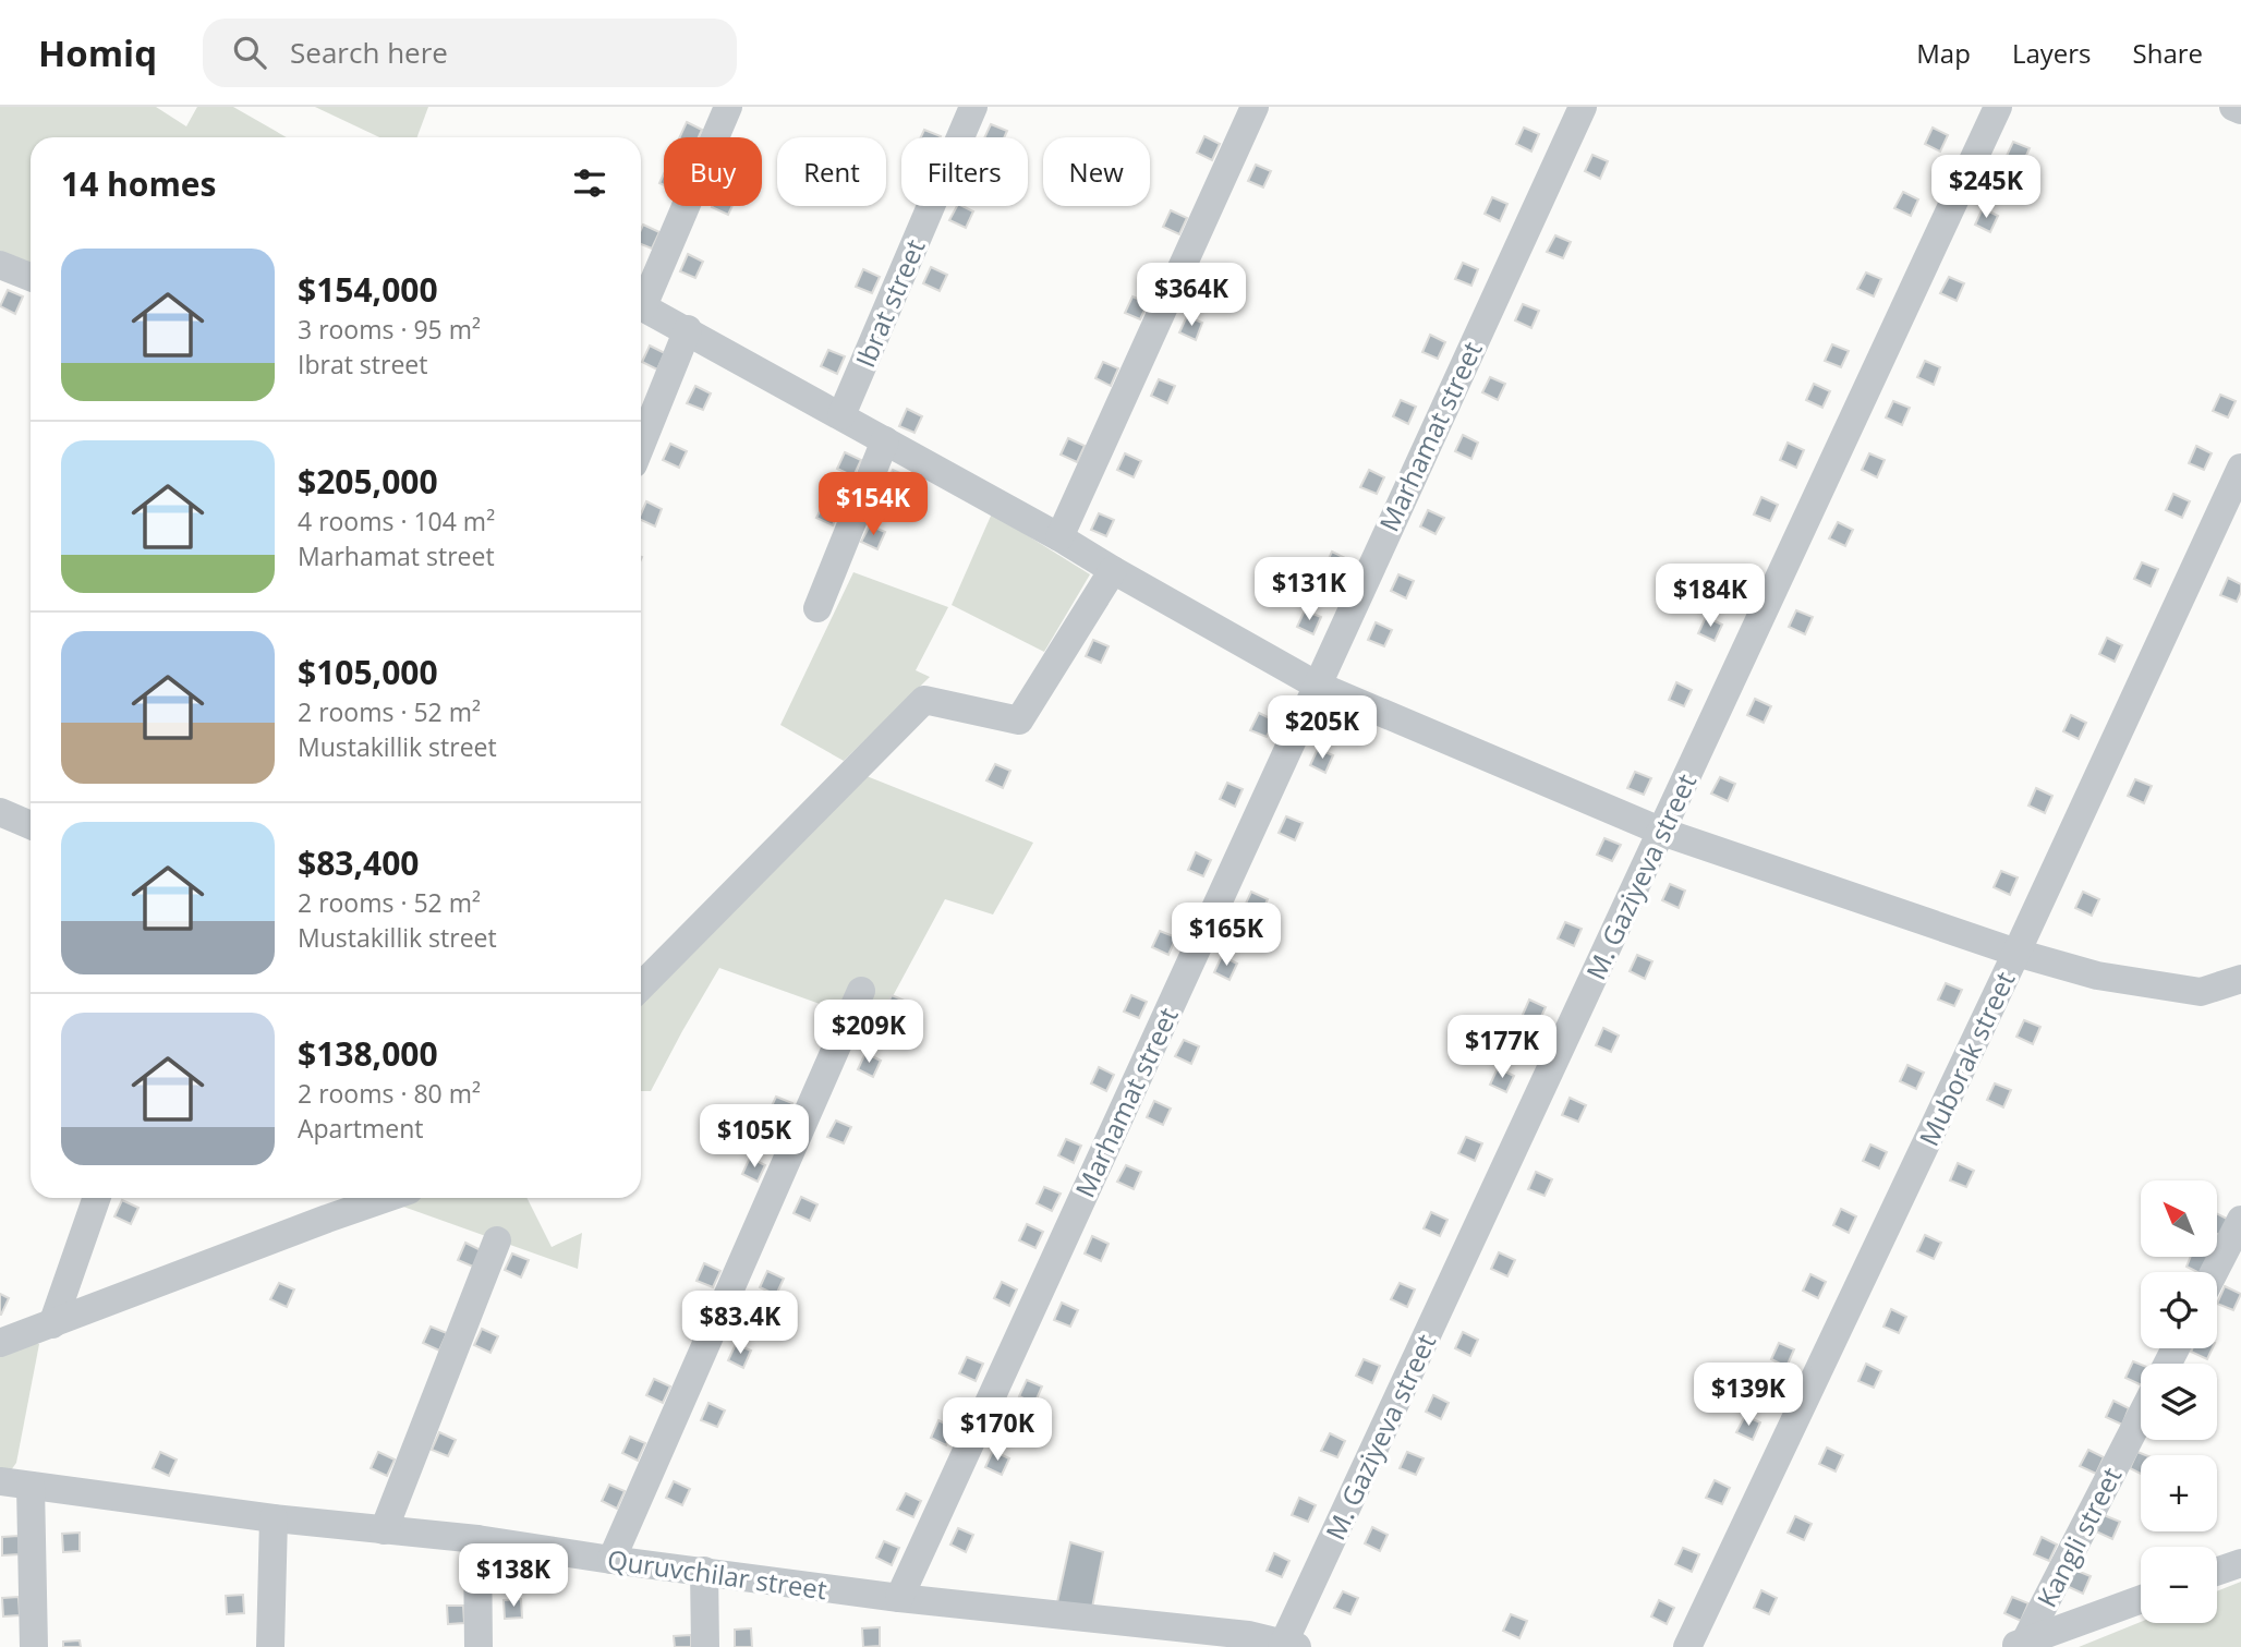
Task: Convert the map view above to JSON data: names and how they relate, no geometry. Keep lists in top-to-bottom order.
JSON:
{
  "streets": {
    "street": [
      "Ibrat street",
      "Marhamat street",
      "M. Gaziyeva street",
      "Muborak street",
      "Kangli street",
      "Quruvchilar street"
    ]
  },
  "crossings": [
    ["Marhamat street", "Quruvchilar street"],
    ["M. Gaziyeva street", "Quruvchilar street"]
  ],
  "north": "top left",
  "page": {
    "header": "Homiq",
    "search": "Search here",
    "nav": ["Map", "Layers", "Share"],
    "chip": [
      "Buy",
      "Rent",
      "Filters",
      "New"
    ],
    "heading": "14 homes",
    "price": [
      "$245K",
      "$364K",
      "$154K",
      "$131K",
      "$184K",
      "$205K",
      "$165K",
      "$209K",
      "$177K",
      "$105K",
      "$83.4K",
      "$139K",
      "$170K",
      "$138K"
    ],
    "list": [
      {
        "name": "$154,000",
        "note": "3 rooms · 95 m² · Ibrat street"
      },
      {
        "name": "$205,000",
        "note": "4 rooms · 104 m² · Marhamat street"
      },
      {
        "name": "$105,000",
        "note": "2 rooms · 52 m² · Mustakillik street"
      },
      {
        "name": "$83,400",
        "note": "2 rooms · 52 m² · Mustakillik street"
      },
      {
        "name": "$138,000",
        "note": "2 rooms · 80 m² · Apartment"
      }
    ],
    "map_buttons": ["+", "−"]
  }
}
